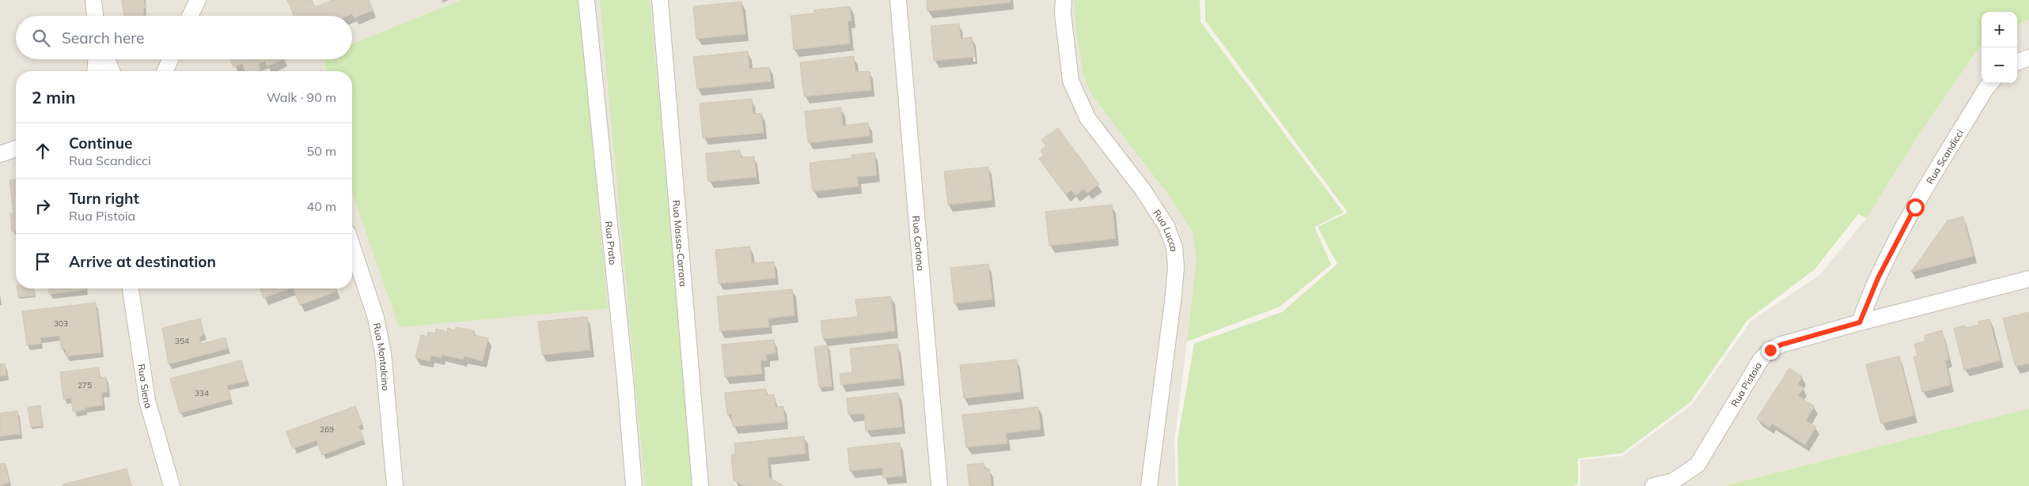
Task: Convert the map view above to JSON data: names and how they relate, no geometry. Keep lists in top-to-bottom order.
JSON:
{
  "streets": {
    "street": [
      "Rua Scandicci",
      "Rua Lucca",
      "Rua Prato",
      "Rua Massa-Carrara",
      "Rua Cortona",
      "Rua Montalcino",
      "Rua Pistoia",
      "Rua Siena"
    ]
  },
  "crossings": [
    ["Rua Scandicci", "Rua Pistoia"]
  ],
  "house_numbers": [
    "303",
    "354",
    "275",
    "334",
    "269"
  ],
  "page": {
    "map_buttons": ["+", "−"],
    "search": "Search here",
    "heading": ["2 min", "Walk · 90 m"],
    "list": [
      ["Continue", "Rua Scandicci", "50 m"],
      ["Turn right", "Rua Pistoia", "40 m"],
      "Arrive at destination"
    ]
  }
}
